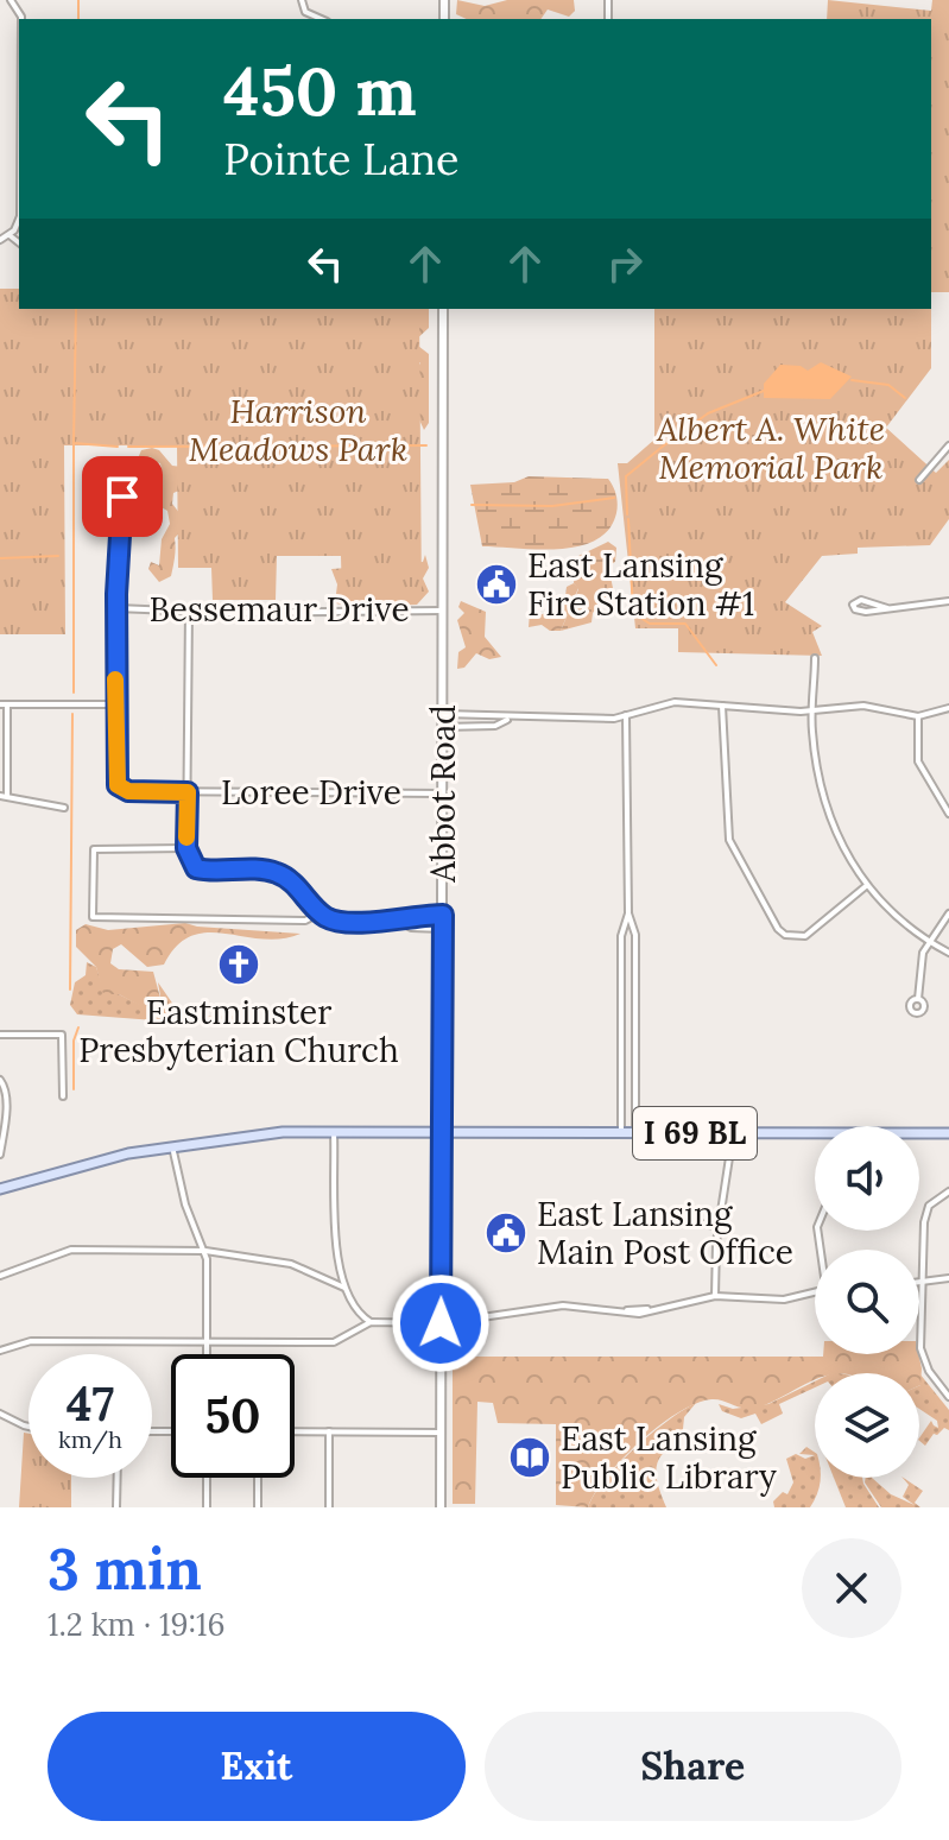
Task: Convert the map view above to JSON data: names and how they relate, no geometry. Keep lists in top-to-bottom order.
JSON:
{
  "streets": {
    "main road": ["Abbot Road", "I 69 BL"],
    "street": ["Bessemaur Drive", "Loree Drive"]
  },
  "crossings": [
    ["Bessemaur Drive", "Abbot Road"],
    ["Loree Drive", "Abbot Road"],
    ["Abbot Road", "I 69 BL"]
  ],
  "parks": ["Harrison Meadows Park", "Albert A. White Memorial Park"],
  "places": {
    "public building": ["East Lansing Fire Station #1", "East Lansing Main Post Office"],
    "church": ["Eastminster Presbyterian Church"],
    "library": ["East Lansing Public Library"]
  },
  "page": {
    "turn": ["450 m", "Pointe Lane"],
    "speed": "47 km/h",
    "limit": "50",
    "heading": ["3 min", "1.2 km · 19:16"],
    "buttons": ["Exit", "Share"]
  }
}
